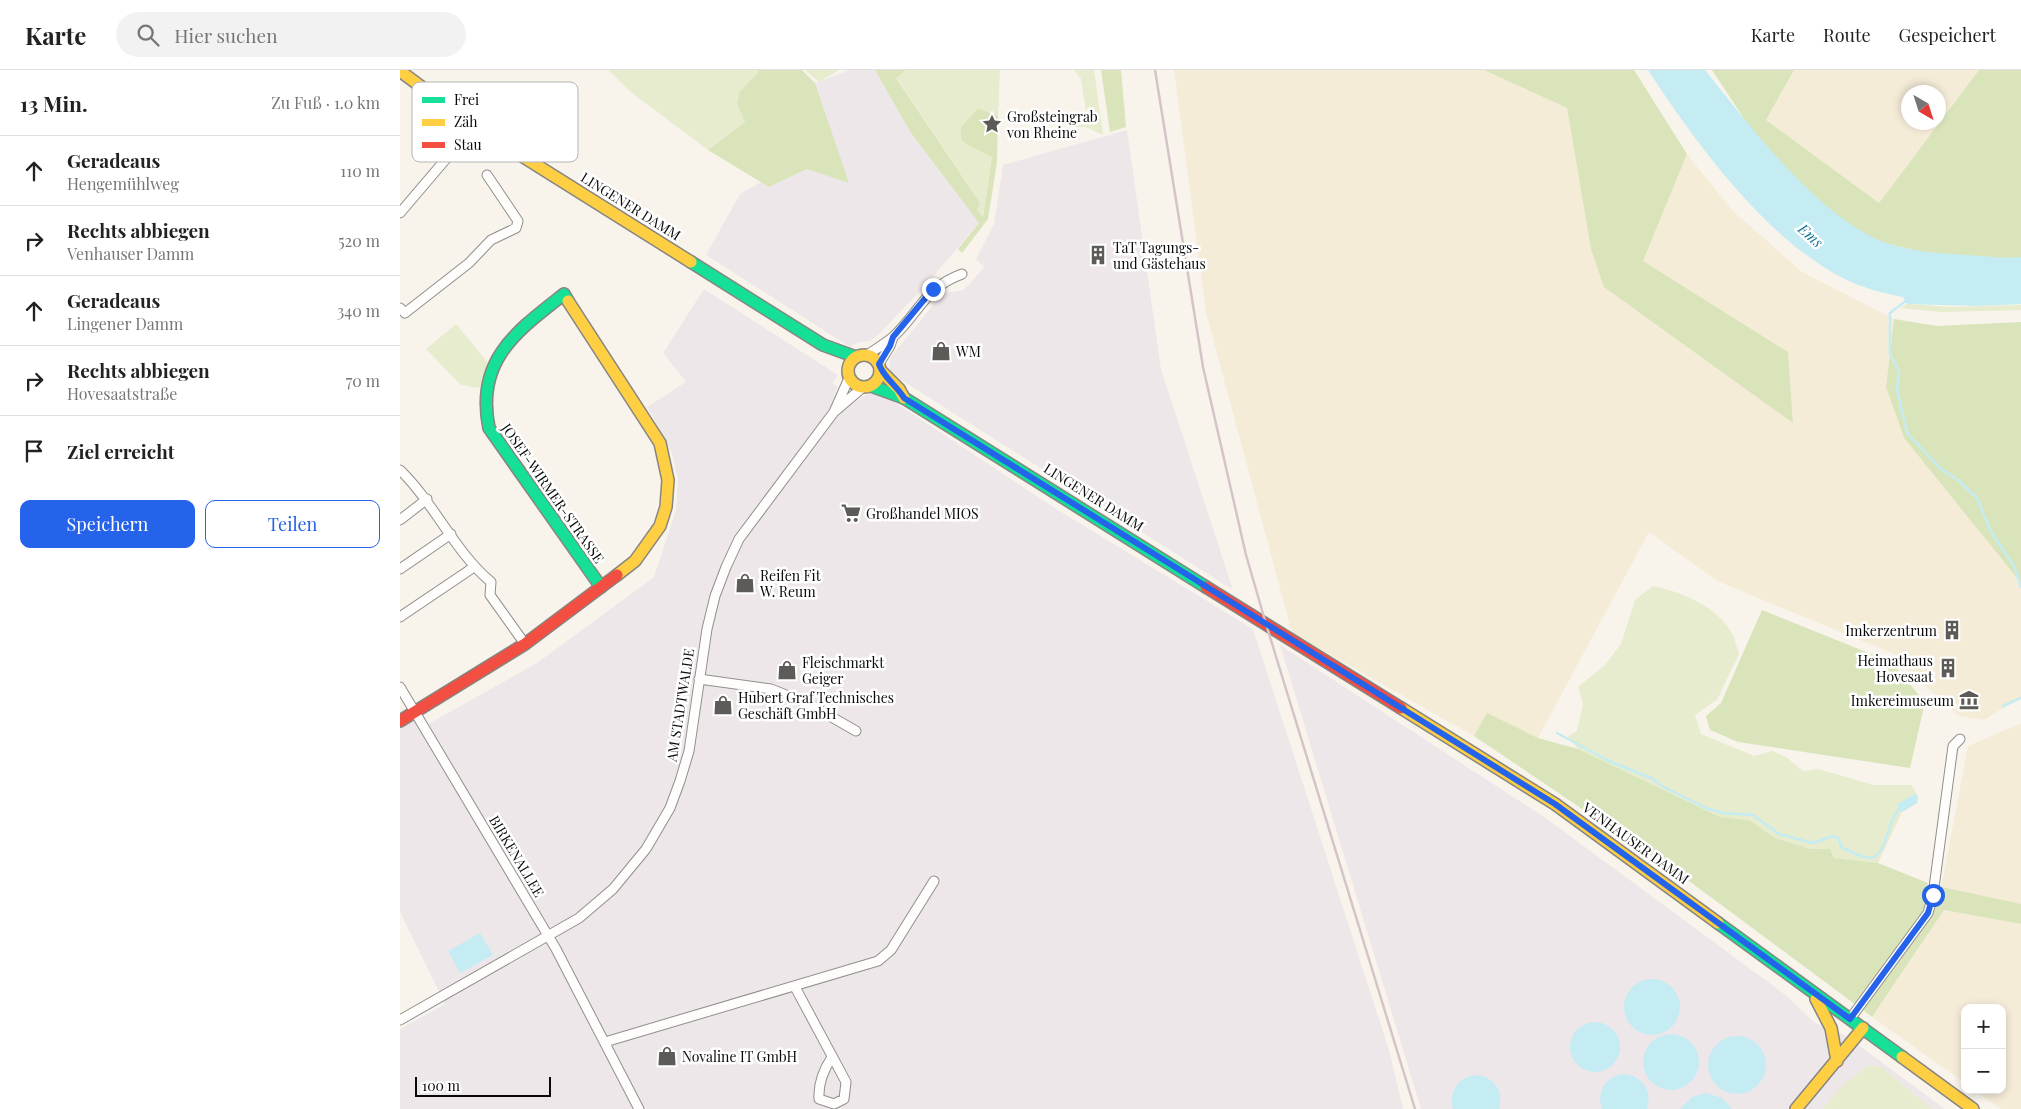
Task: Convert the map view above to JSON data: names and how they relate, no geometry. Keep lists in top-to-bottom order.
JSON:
{
  "streets": {
    "main road": ["LINGENER DAMM", "JOSEF-WIRMER-STRASSE", "VENHAUSER DAMM"],
    "street": ["AM STADTWALDE", "BIRKENALLEE"]
  },
  "crossings": [
    ["LINGENER DAMM", "AM STADTWALDE"],
    ["LINGENER DAMM", "VENHAUSER DAMM"],
    ["AM STADTWALDE", "BIRKENALLEE"]
  ],
  "water": ["Ems"],
  "places": {
    "place": ["Großsteingrab von Rheine"],
    "building": ["TaT Tagungs- und Gästehaus", "Imkerzentrum", "Heimathaus Hovesaat"],
    "shop": [
      "WM",
      "Reifen Fit W. Reum",
      "Fleischmarkt Geiger",
      "Hubert Graf Technisches Geschäft GmbH",
      "Novaline IT GmbH"
    ],
    "supermarket": ["Großhandel MIOS"],
    "museum": ["Imkereimuseum"]
  },
  "legend": ["Frei", "Zäh", "Stau"],
  "scale_bar": "100 m",
  "north": "bottom right",
  "page": {
    "header": "Karte",
    "search": "Hier suchen",
    "nav": ["Karte", "Route", "Gespeichert"],
    "heading": ["13 Min.", "Zu Fuß · 1.0 km"],
    "list": [
      ["Geradeaus", "Hengemühlweg", "110 m"],
      ["Rechts abbiegen", "Venhauser Damm", "520 m"],
      ["Geradeaus", "Lingener Damm", "340 m"],
      ["Rechts abbiegen", "Hovesaatstraße", "70 m"],
      "Ziel erreicht"
    ],
    "buttons": ["Speichern", "Teilen"],
    "map_buttons": ["+", "−"],
    "scale": "100 m"
  }
}
